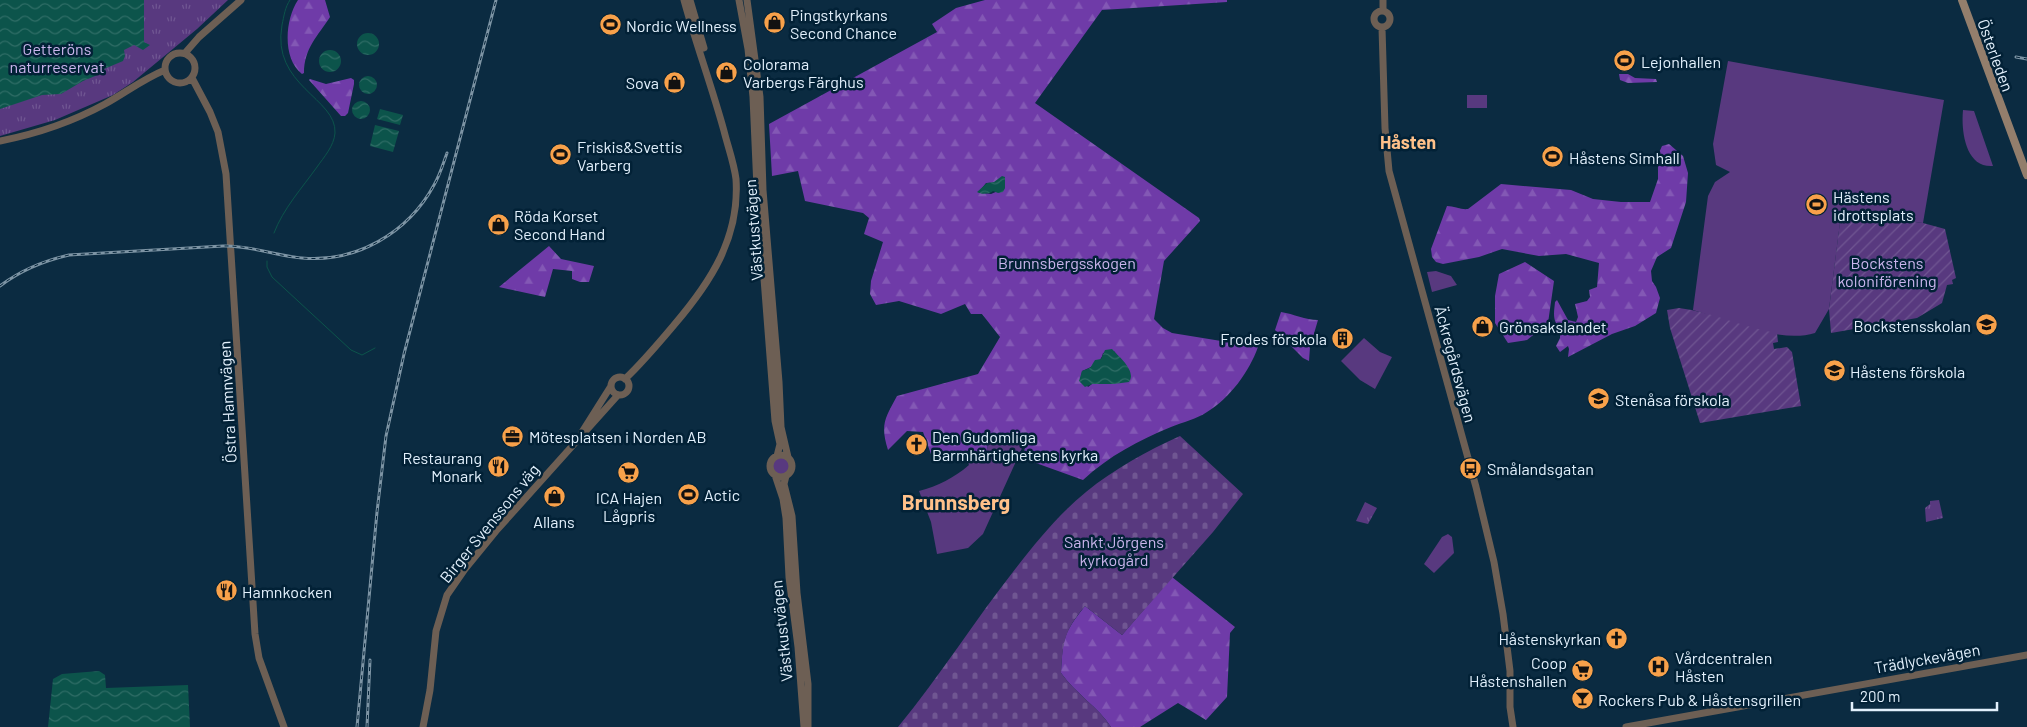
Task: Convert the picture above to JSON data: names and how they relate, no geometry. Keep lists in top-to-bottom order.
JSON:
{
  "streets": {
    "main road": ["Österleden"],
    "street": [
      "Västkustvägen",
      "Äckregårdsvägen",
      "Östra Hamnvägen",
      "Birger Svenssons väg",
      "Trädlyckevägen"
    ]
  },
  "districts": ["Håsten", "Brunnsberg"],
  "parks": [
    "Getteröns naturreservat",
    "Brunnsbergsskogen",
    "Bockstens koloniförening",
    "Sankt Jörgens kyrkogård"
  ],
  "places": {
    "shop": [
      "Pingstkyrkans Second Chance",
      "Colorama Varbergs Färghus",
      "Sova",
      "Röda Korset Second Hand",
      "Grönsakslandet",
      "Allans"
    ],
    "sports": [
      "Nordic Wellness",
      "Lejonhallen",
      "Friskis&Svettis Varberg",
      "Håstens Simhall",
      "Hästens idrottsplats",
      "Actic"
    ],
    "school or university": ["Bockstensskolan", "Håstens förskola", "Stenåsa förskola"],
    "building": ["Frodes förskola"],
    "office": ["Mötesplatsen i Norden AB"],
    "church": ["Den Gudomliga Barmhärtighetens kyrka", "Håstenskyrkan"],
    "restaurant": ["Restaurang Monark", "Hamnkocken"],
    "bus stop": ["Smålandsgatan"],
    "supermarket": ["ICA Hajen Lågpris", "Coop Håstenshallen"],
    "hospital": ["Vårdcentralen Håsten"],
    "bar": ["Rockers Pub & Håstensgrillen"]
  },
  "scale_bar": "200 m"
}
